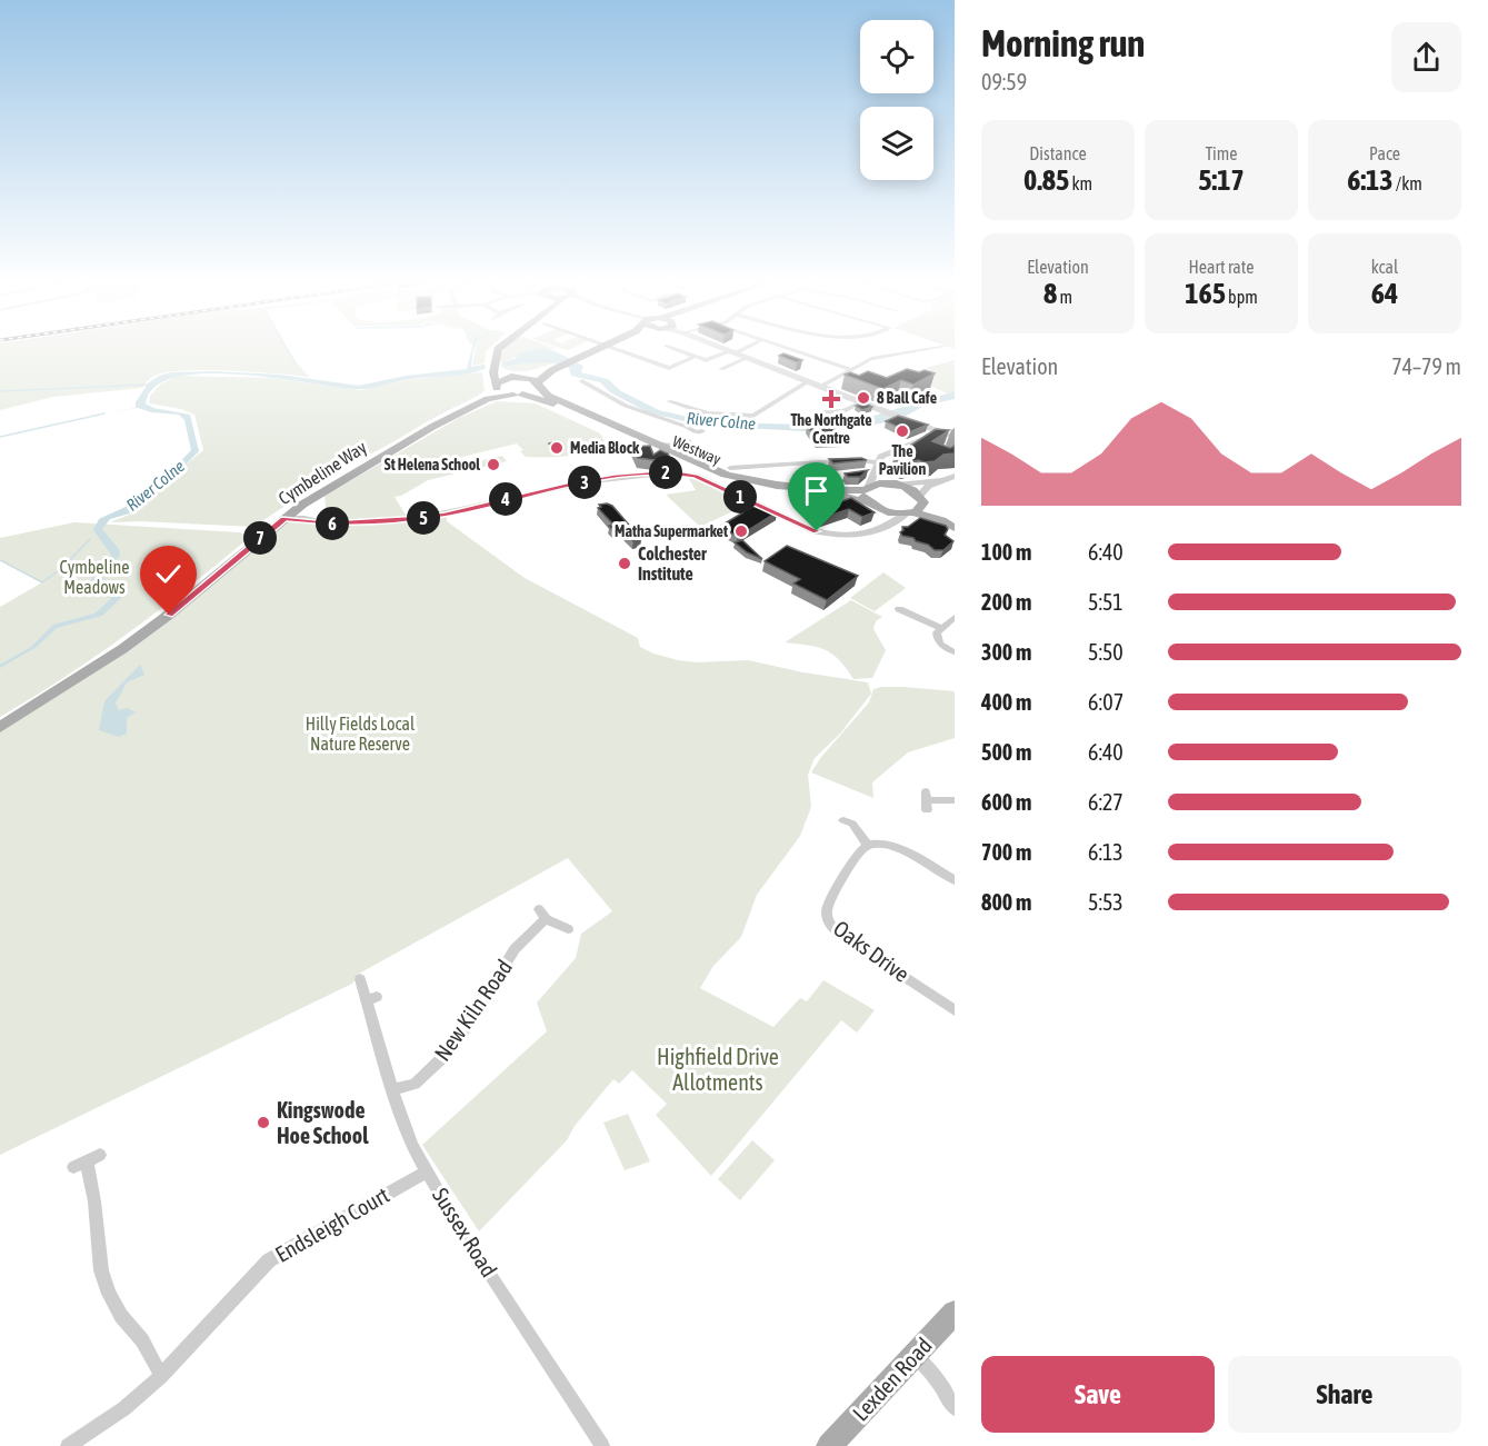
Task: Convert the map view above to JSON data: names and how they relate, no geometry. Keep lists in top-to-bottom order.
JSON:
{
  "streets": {
    "main road": ["Westway", "Cymbeline Way", "Lexden Road"],
    "street": [
      "Oaks Drive",
      "New Kiln Road",
      "Endsleigh Court",
      "Sussex Road"
    ]
  },
  "crossings": [
    ["Westway", "Cymbeline Way"],
    ["New Kiln Road", "Sussex Road"],
    ["Endsleigh Court", "Sussex Road"]
  ],
  "water": ["River Colne"],
  "parks": ["Cymbeline Meadows", "Hilly Fields Local Nature Reserve", "Highfield Drive Allotments"],
  "places": {
    "other": [
      "8 Ball Cafe",
      "The Pavilion",
      "Media Block",
      "St Helena School",
      "Matha Supermarket",
      "Colchester Institute",
      "Kingswode Hoe School"
    ],
    "health": ["The Northgate Centre"]
  },
  "page": {
    "heading": ["Morning run", "09:59"],
    "stats": [
      ["Distance", "0.85 km"],
      ["Time", "5:17"],
      ["Pace", "6:13 /km"],
      ["Elevation", "8 m"],
      ["Heart rate", "165 bpm"],
      ["kcal", "64"]
    ],
    "chart": ["Elevation", "74–79 m"],
    "pins": [
      "2",
      "3",
      "1",
      "4",
      "5",
      "6",
      "7"
    ],
    "list": [
      {
        "name": "100 m",
        "note": "6:40"
      },
      {
        "name": "200 m",
        "note": "5:51"
      },
      {
        "name": "300 m",
        "note": "5:50"
      },
      {
        "name": "400 m",
        "note": "6:07"
      },
      {
        "name": "500 m",
        "note": "6:40"
      },
      {
        "name": "600 m",
        "note": "6:27"
      },
      {
        "name": "700 m",
        "note": "6:13"
      },
      {
        "name": "800 m",
        "note": "5:53"
      }
    ],
    "buttons": ["Save", "Share"]
  }
}
